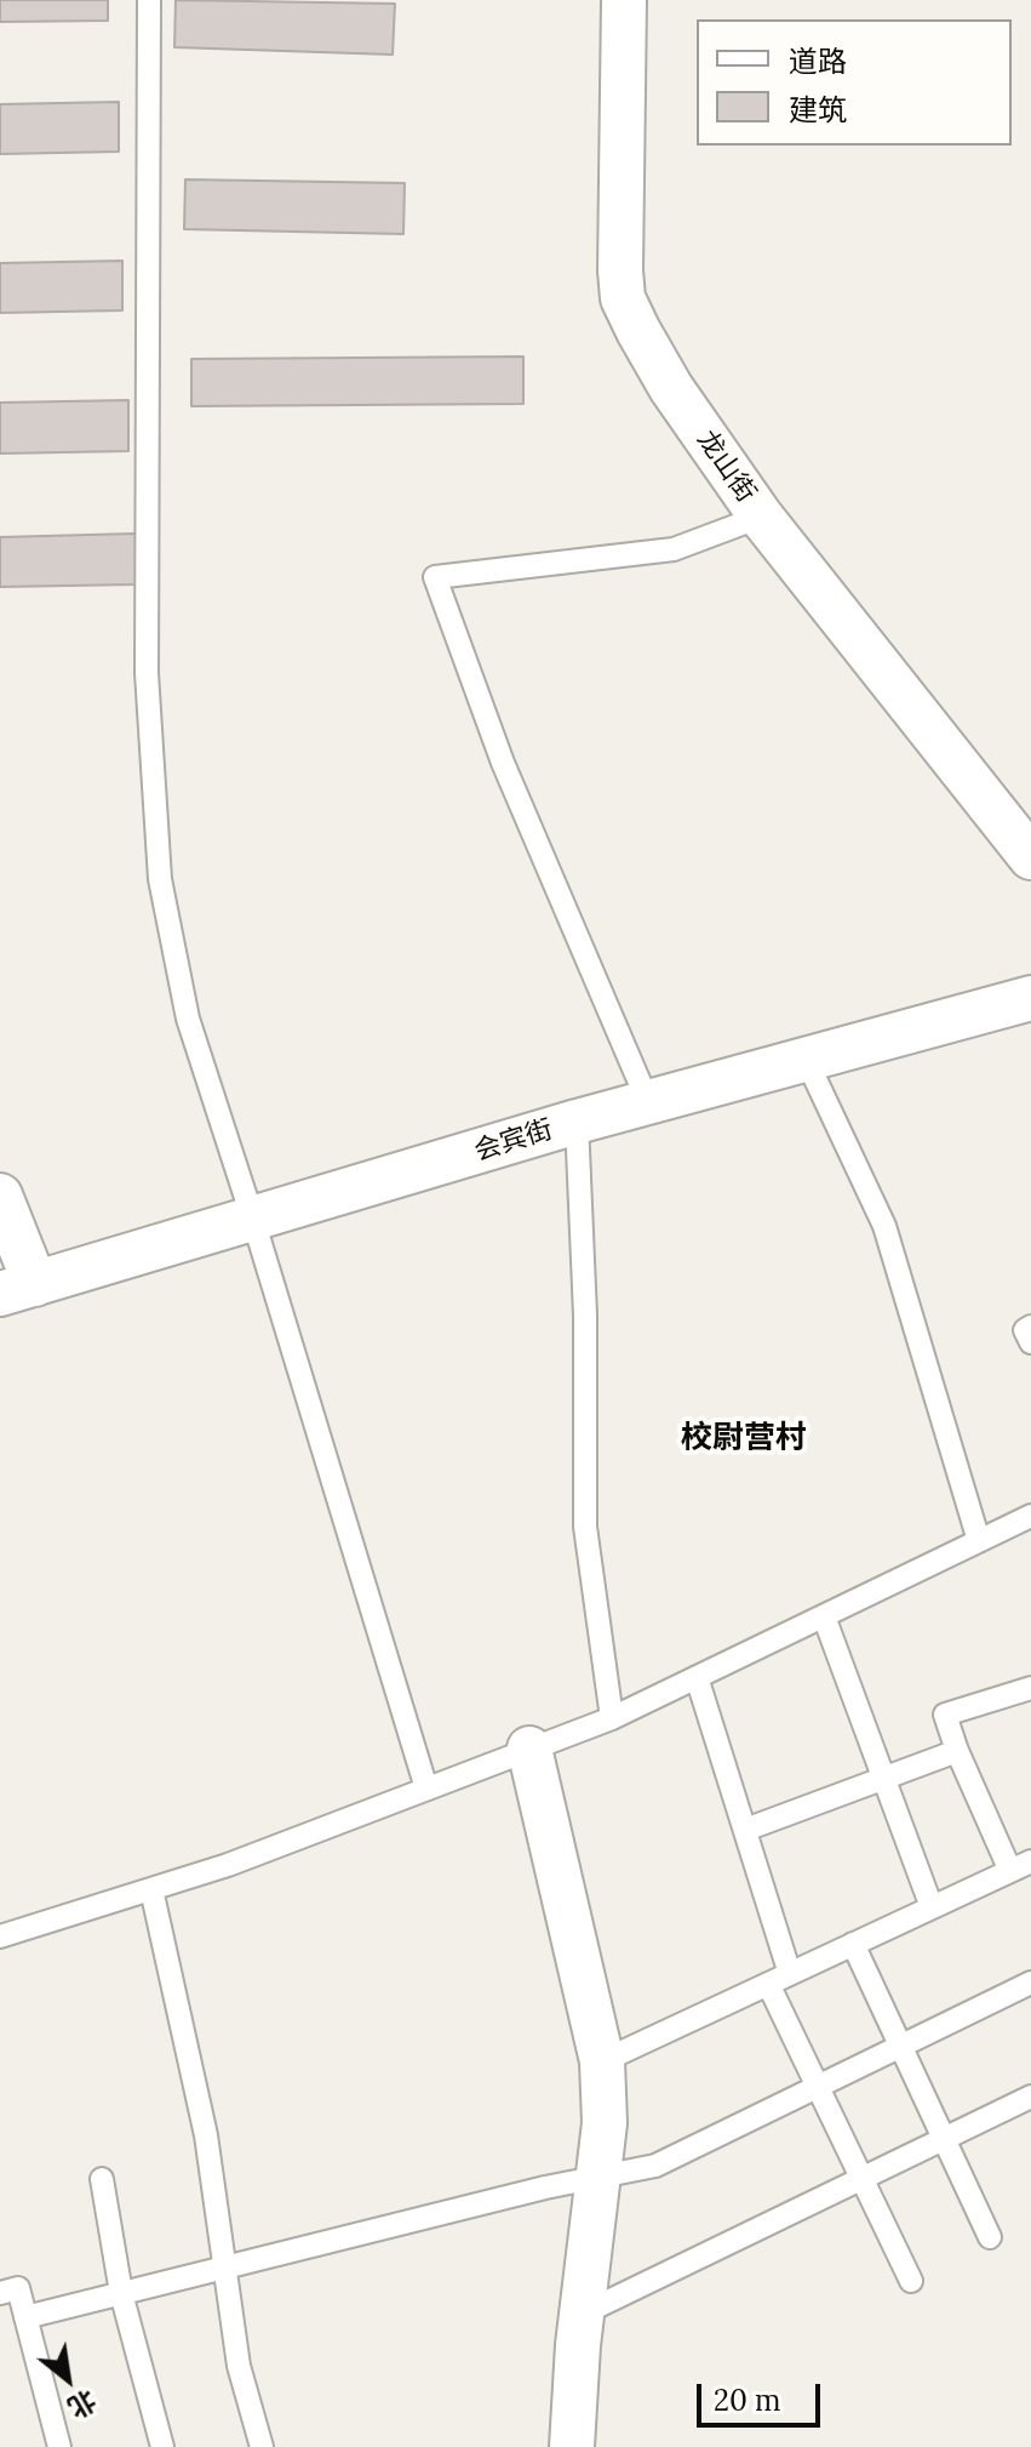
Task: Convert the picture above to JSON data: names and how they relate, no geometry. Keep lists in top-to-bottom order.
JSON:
{
  "streets": {
    "street": ["龙山街", "会宾街"]
  },
  "districts": ["校尉营村"],
  "legend": ["道路", "建筑"],
  "scale_bar": "20 m",
  "north": "bottom right"
}
